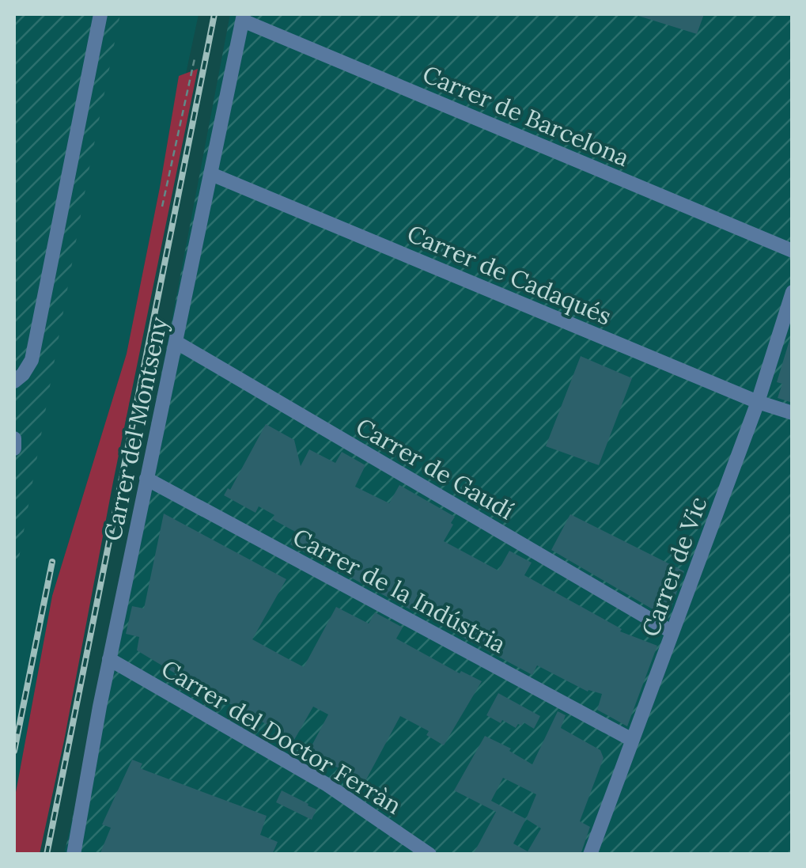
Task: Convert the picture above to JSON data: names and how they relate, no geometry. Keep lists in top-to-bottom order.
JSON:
{
  "streets": {
    "street": [
      "Carrer de Barcelona",
      "Carrer de Cadaqués",
      "Carrer del Montseny",
      "Carrer de Gaudí",
      "Carrer de Vic",
      "Carrer de la Indústria",
      "Carrer del Doctor Ferràn"
    ]
  },
  "crossings": [
    ["Carrer de Barcelona", "Carrer del Montseny"],
    ["Carrer de Cadaqués", "Carrer del Montseny"],
    ["Carrer de Cadaqués", "Carrer de Vic"],
    ["Carrer del Montseny", "Carrer de Gaudí"],
    ["Carrer del Montseny", "Carrer de la Indústria"],
    ["Carrer del Montseny", "Carrer del Doctor Ferràn"],
    ["Carrer de Gaudí", "Carrer de Vic"],
    ["Carrer de Vic", "Carrer de la Indústria"]
  ]
}
